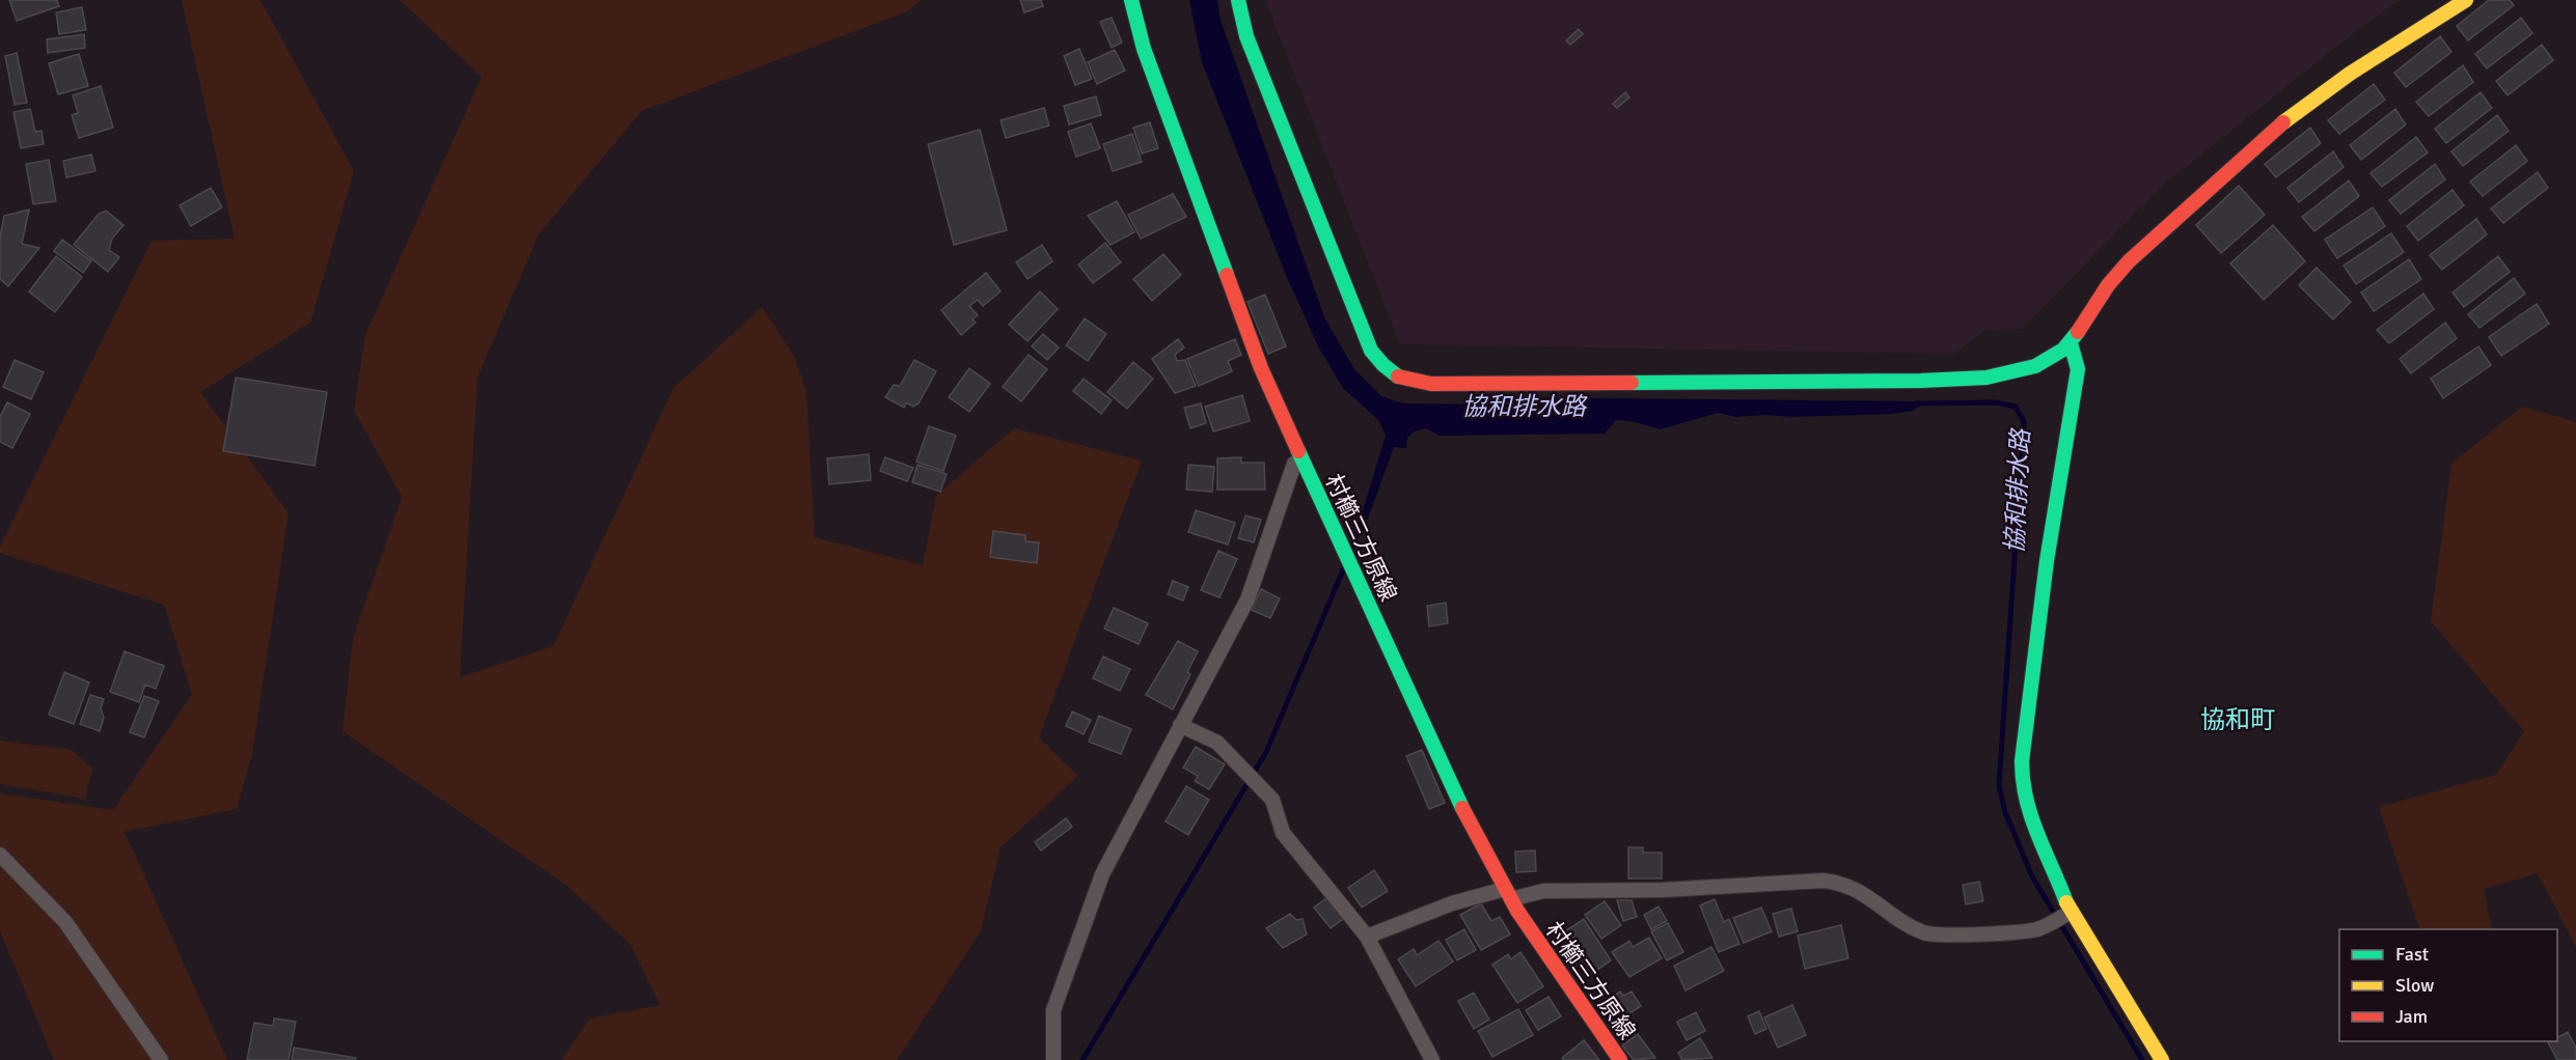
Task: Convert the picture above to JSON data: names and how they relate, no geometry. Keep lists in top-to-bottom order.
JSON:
{
  "streets": {
    "street": ["村櫛三方原線"]
  },
  "districts": ["協和町"],
  "water": ["協和排水路"],
  "legend": ["Fast", "Slow", "Jam"]
}
